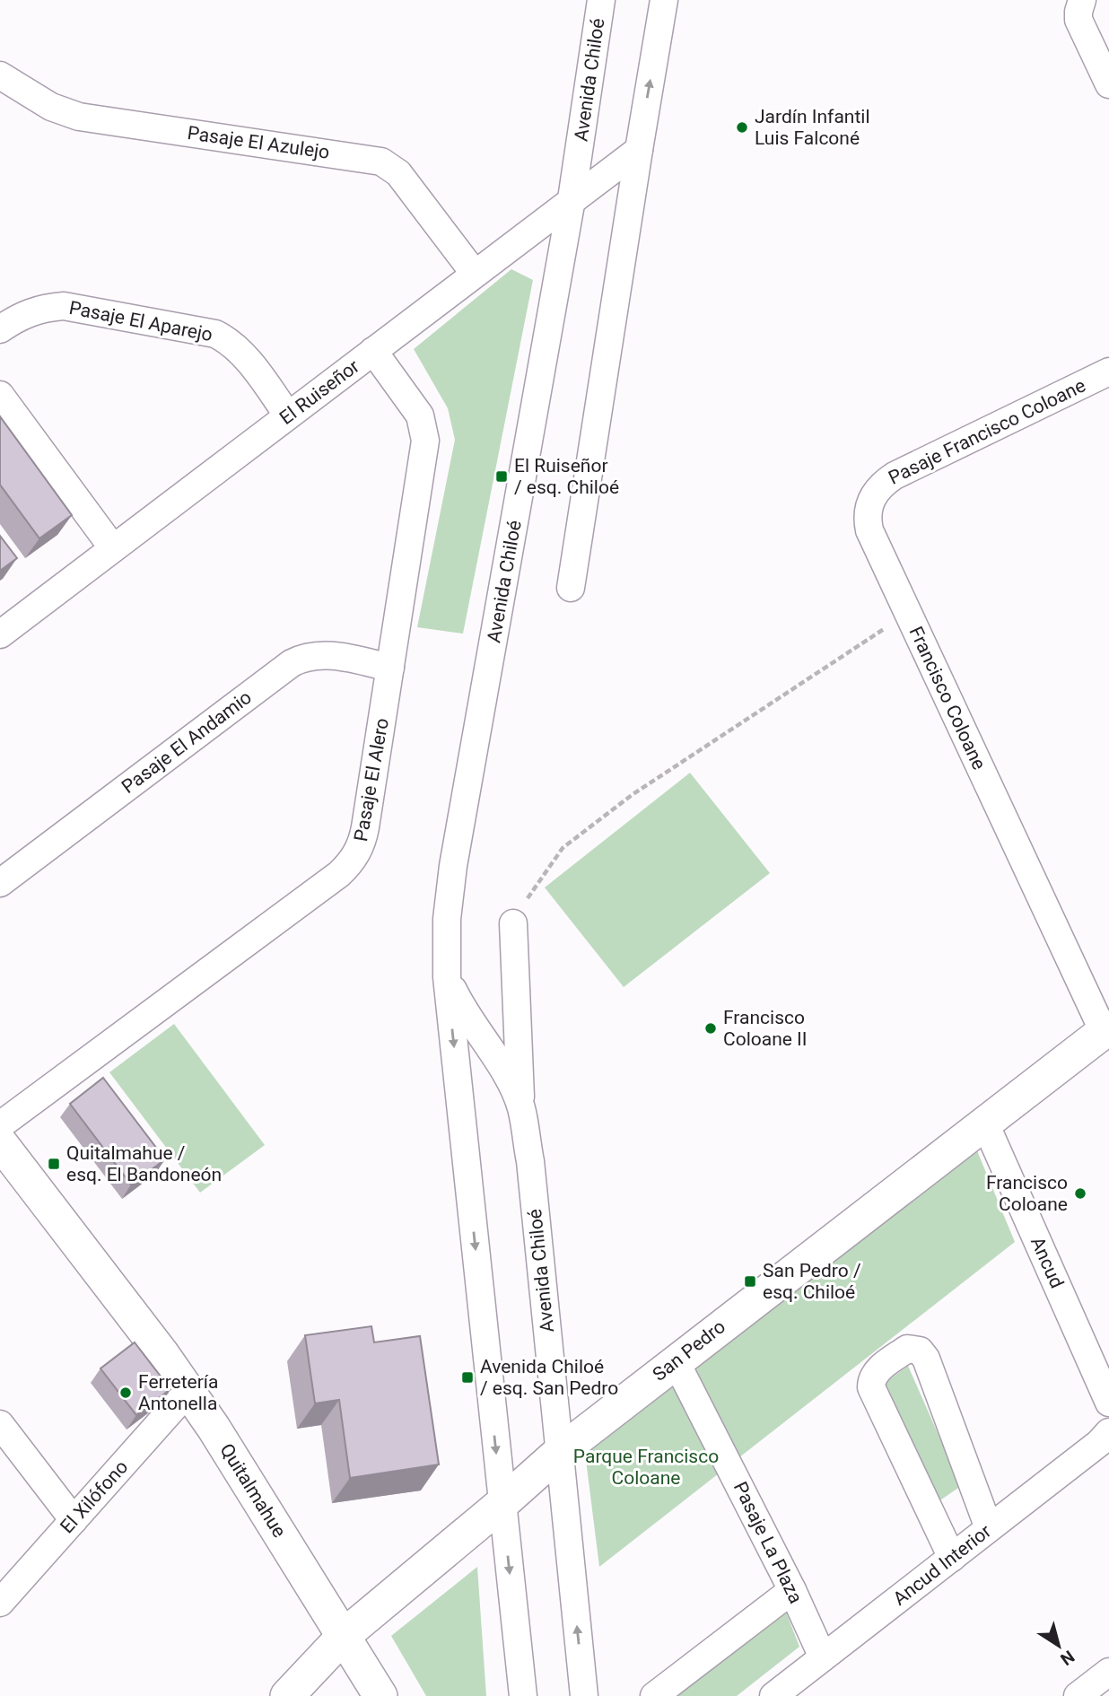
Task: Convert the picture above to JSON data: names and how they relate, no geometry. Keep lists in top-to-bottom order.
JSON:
{
  "streets": {
    "street": [
      "Avenida Chiloé",
      "Pasaje El Azulejo",
      "Pasaje El Aparejo",
      "El Ruiseñor",
      "Pasaje Francisco Coloane",
      "Francisco Coloane",
      "Pasaje El Andamio",
      "Pasaje El Alero",
      "Ancud",
      "San Pedro",
      "Quitalmahue",
      "El Xilófono",
      "Pasaje La Plaza",
      "Ancud Interior"
    ]
  },
  "crossings": [
    ["Avenida Chiloé", "El Ruiseñor"],
    ["Avenida Chiloé", "San Pedro"],
    ["Pasaje El Azulejo", "El Ruiseñor"],
    ["Pasaje El Aparejo", "El Ruiseñor"],
    ["El Ruiseñor", "Pasaje El Alero"],
    ["Pasaje Francisco Coloane", "Francisco Coloane"],
    ["Francisco Coloane", "San Pedro"],
    ["Pasaje El Andamio", "Pasaje El Alero"],
    ["Ancud", "San Pedro"],
    ["San Pedro", "Quitalmahue"],
    ["San Pedro", "Pasaje La Plaza"],
    ["Quitalmahue", "El Xilófono"],
    ["Pasaje La Plaza", "Ancud Interior"]
  ],
  "parks": ["Parque Francisco Coloane"],
  "places": {
    "other": [
      "Jardín Infantil Luis Falconé",
      "Francisco Coloane II",
      "Francisco Coloane",
      "Ferretería Antonella"
    ],
    "transit": [
      "El Ruiseñor / esq. Chiloé",
      "Quitalmahue / esq. El Bandoneón",
      "San Pedro / esq. Chiloé",
      "Avenida Chiloé / esq. San Pedro"
    ]
  },
  "north": "bottom right"
}
